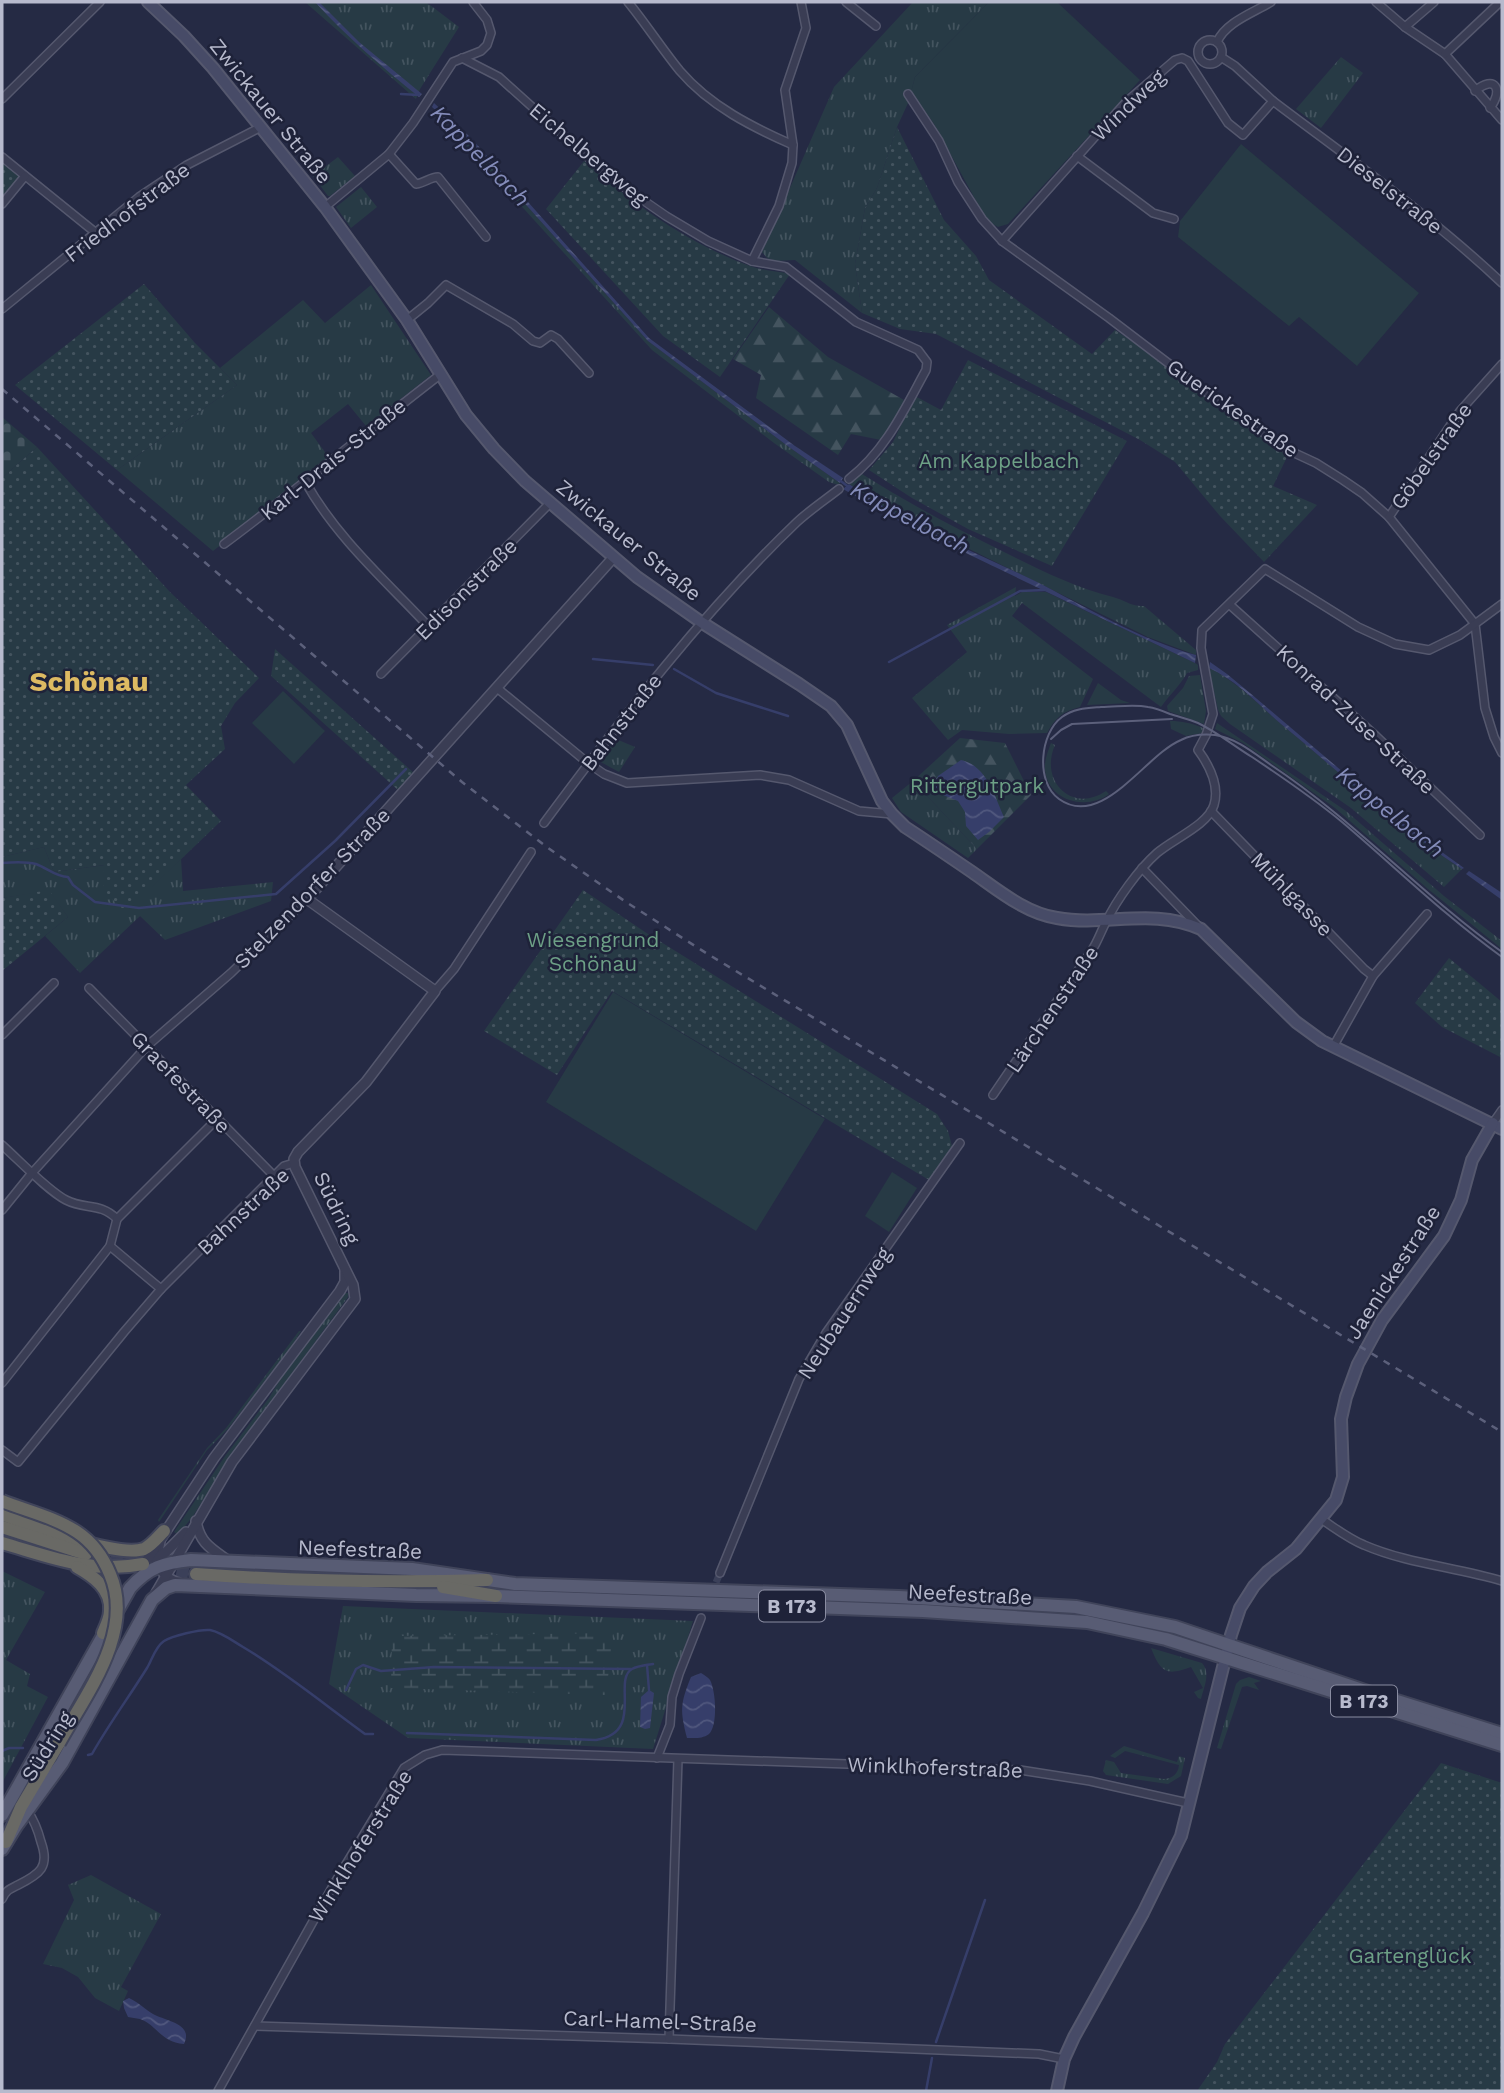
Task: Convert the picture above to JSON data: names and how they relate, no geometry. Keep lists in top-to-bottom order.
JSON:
{
  "streets": {
    "highway": ["Neefestraße", "B 173"],
    "main road": ["Zwickauer Straße", "Südring", "Jaenickestraße"],
    "street": [
      "Windweg",
      "Eichelbergweg",
      "Dieselstraße",
      "Friedhofstraße",
      "Guerickestraße",
      "Göbelstraße",
      "Karl-Drais-Straße",
      "Edisonstraße",
      "Konrad-Zuse-Straße",
      "Bahnstraße",
      "Stelzendorfer Straße",
      "Mühlgasse",
      "Lärchenstraße",
      "Graefestraße",
      "Neubauernweg",
      "Winklhoferstraße",
      "Carl-Hamel-Straße"
    ]
  },
  "crossings": [
    ["Windweg", "Dieselstraße"],
    ["Windweg", "Guerickestraße"],
    ["Zwickauer Straße", "Friedhofstraße"],
    ["Zwickauer Straße", "Karl-Drais-Straße"],
    ["Zwickauer Straße", "Edisonstraße"],
    ["Zwickauer Straße", "Bahnstraße"],
    ["Zwickauer Straße", "Stelzendorfer Straße"],
    ["Zwickauer Straße", "Lärchenstraße"],
    ["Zwickauer Straße", "Jaenickestraße"],
    ["Guerickestraße", "Göbelstraße"],
    ["Bahnstraße", "Graefestraße"],
    ["Bahnstraße", "Südring"],
    ["Stelzendorfer Straße", "Graefestraße"],
    ["Mühlgasse", "Lärchenstraße"],
    ["Südring", "Neefestraße"],
    ["Jaenickestraße", "Neefestraße"],
    ["Neefestraße", "B 173"],
    ["Winklhoferstraße", "Carl-Hamel-Straße"]
  ],
  "districts": ["Schönau"],
  "water": ["Kappelbach"],
  "parks": [
    "Am Kappelbach",
    "Rittergutpark",
    "Wiesengrund Schönau",
    "Gartenglück"
  ]
}
